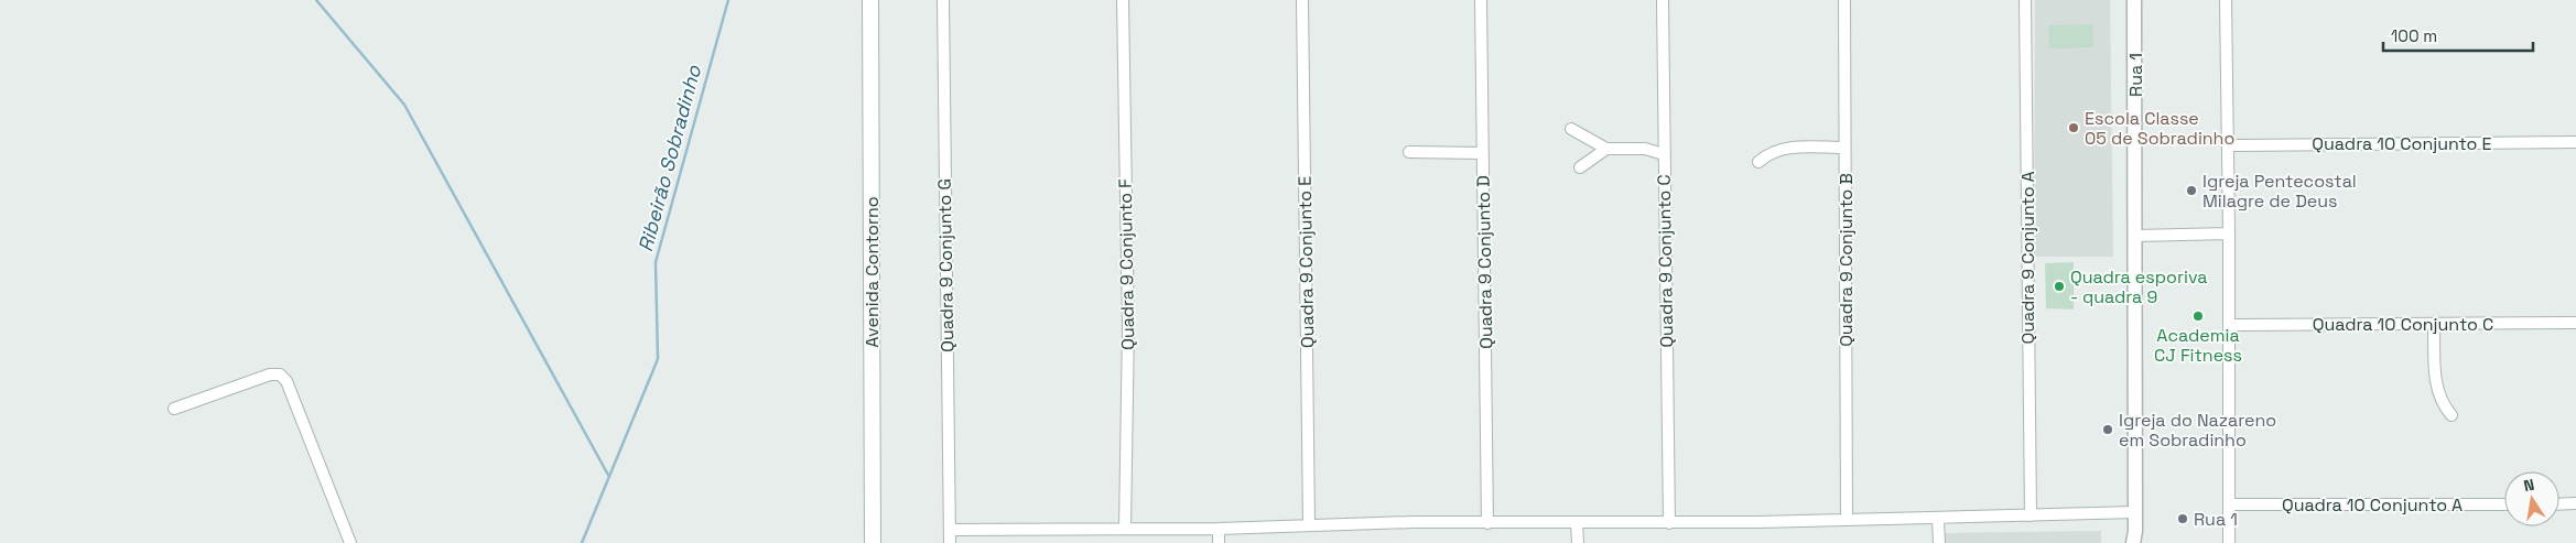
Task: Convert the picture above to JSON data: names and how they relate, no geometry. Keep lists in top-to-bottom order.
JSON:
{
  "streets": {
    "main road": ["Avenida Contorno"],
    "street": [
      "Rua 1",
      "Quadra 10 Conjunto E",
      "Quadra 9 Conjunto A",
      "Quadra 9 Conjunto B",
      "Quadra 9 Conjunto C",
      "Quadra 9 Conjunto E",
      "Quadra 9 Conjunto D",
      "Quadra 9 Conjunto F",
      "Quadra 9 Conjunto G",
      "Quadra 10 Conjunto C",
      "Quadra 10 Conjunto A"
    ]
  },
  "water": ["Ribeirão Sobradinho"],
  "places": [
    "Escola Classe 05 de Sobradinho",
    "Igreja Pentecostal Milagre de Deus",
    "Quadra esporiva - quadra 9",
    "Academia CJ Fitness",
    "Igreja do Nazareno em Sobradinho",
    "Rua 1"
  ],
  "scale_bar": "100 m",
  "north": "top"
}
